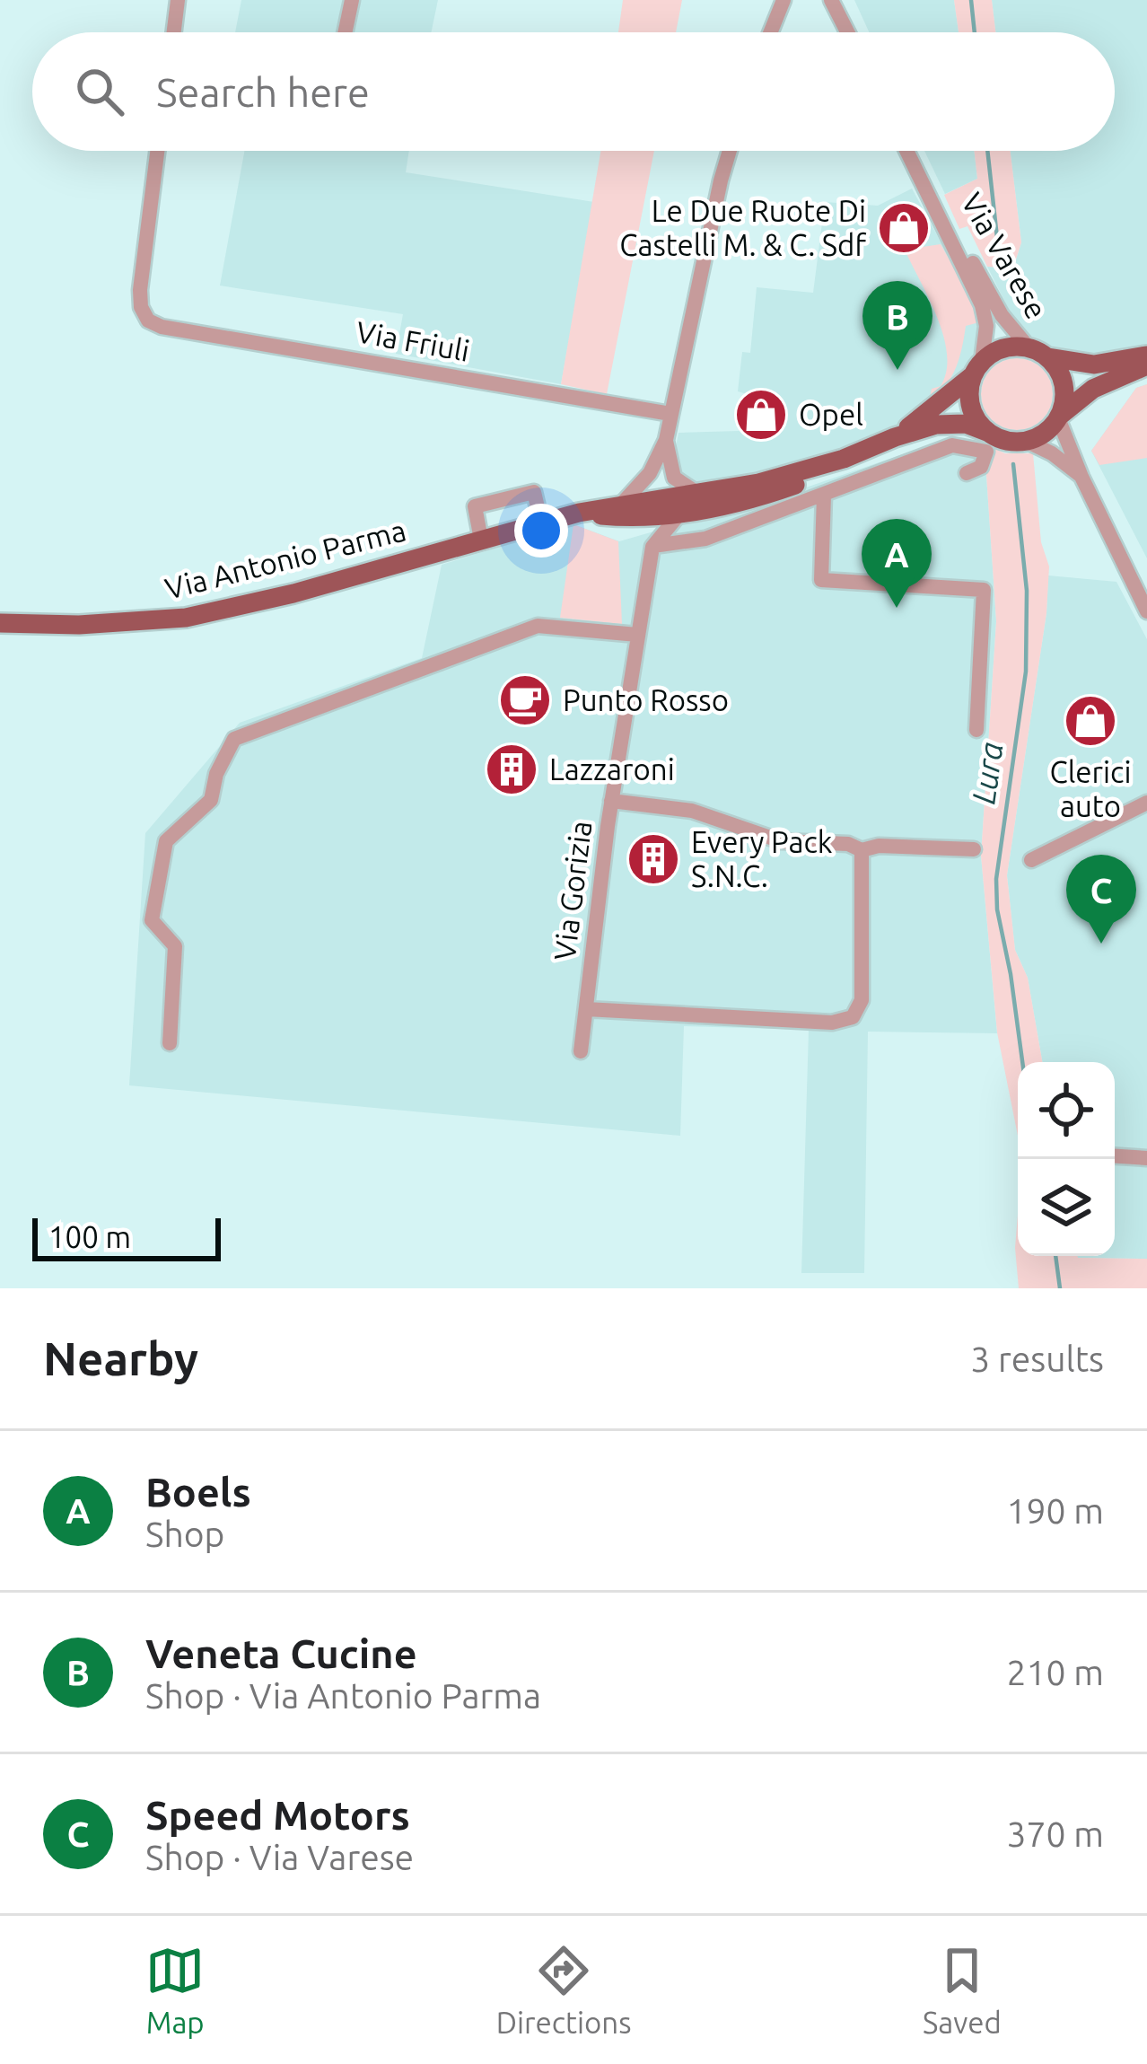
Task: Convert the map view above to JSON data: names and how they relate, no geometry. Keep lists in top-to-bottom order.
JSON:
{
  "streets": {
    "main road": ["Via Antonio Parma"],
    "street": ["Via Varese", "Via Friuli", "Via Gorizia"]
  },
  "crossings": [
    ["Via Varese", "Via Antonio Parma"],
    ["Via Antonio Parma", "Via Gorizia"]
  ],
  "water": ["Lura"],
  "places": {
    "shop": ["Le Due Ruote Di Castelli M. & C. Sdf", "Opel", "Clerici auto"],
    "cafe": ["Punto Rosso"],
    "building": ["Lazzaroni", "Every Pack S.N.C."]
  },
  "scale_bar": "100 m",
  "page": {
    "search": "Search here",
    "pins": ["B", "A", "C"],
    "scale": "100 m",
    "heading": ["Nearby", "3 results"],
    "list": [
      {
        "mark": "A",
        "name": "Boels",
        "note": "Shop",
        "value": "190 m"
      },
      {
        "mark": "B",
        "name": "Veneta Cucine",
        "note": "Shop · Via Antonio Parma",
        "value": "210 m"
      },
      {
        "mark": "C",
        "name": "Speed Motors",
        "note": "Shop · Via Varese",
        "value": "370 m"
      }
    ],
    "nav": ["Map", "Directions", "Saved"]
  }
}
